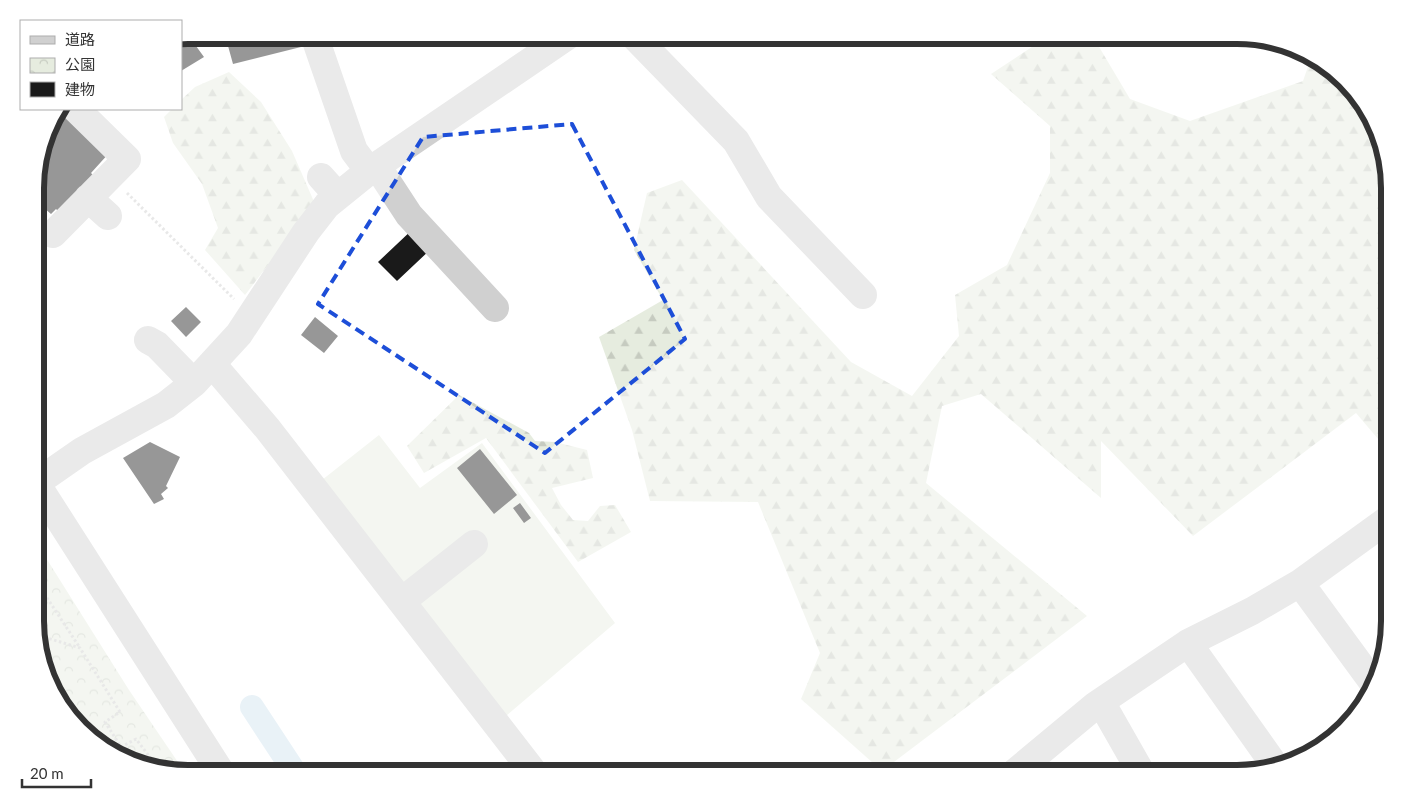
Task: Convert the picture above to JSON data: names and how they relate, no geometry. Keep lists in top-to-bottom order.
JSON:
{
  "legend": ["道路", "公園", "建物"],
  "scale_bar": "20 m"
}
